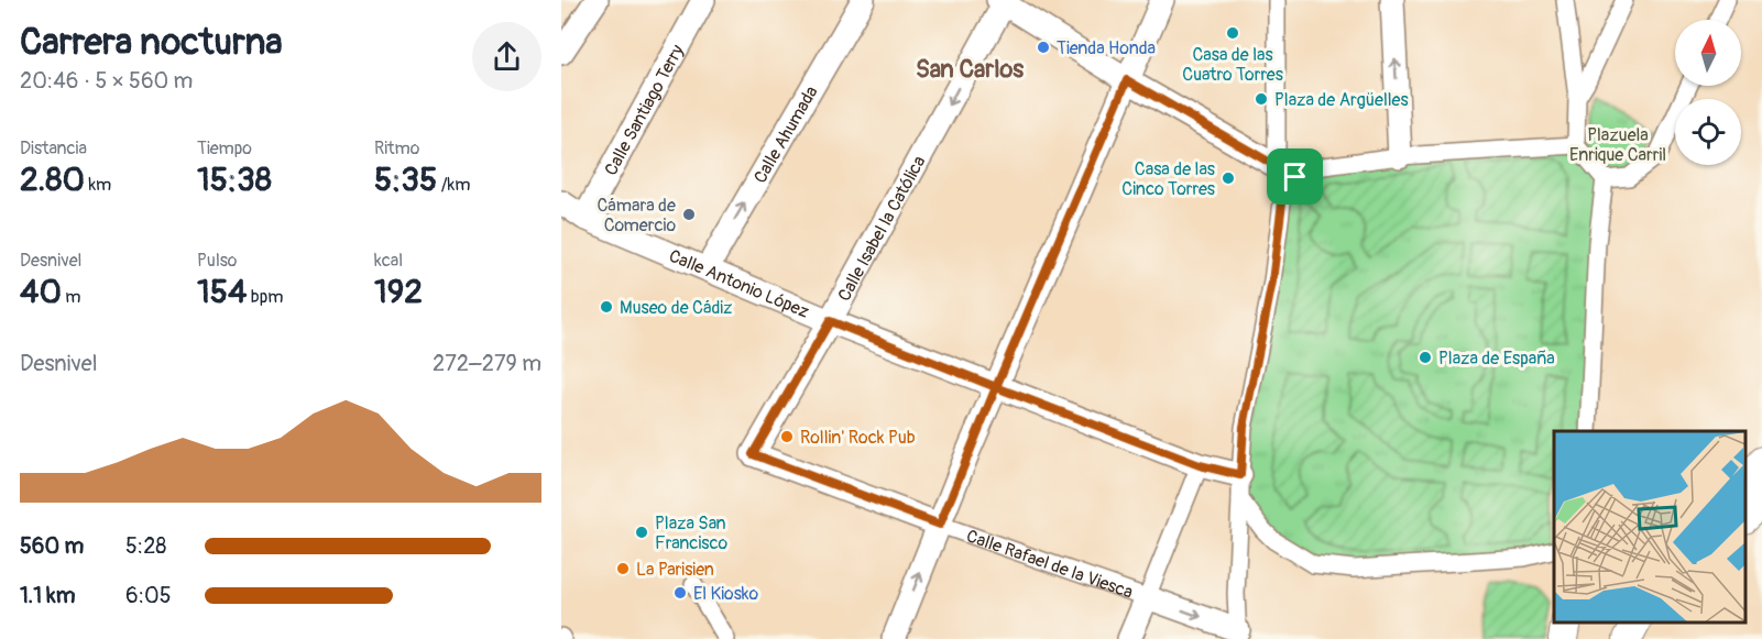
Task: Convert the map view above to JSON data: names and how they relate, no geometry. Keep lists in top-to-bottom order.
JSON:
{
  "streets": {
    "street": [
      "Calle Santiago Terry",
      "Calle Ahumada",
      "Calle Isabel la Católica",
      "Calle Antonio López",
      "Calle Rafael de la Viesca"
    ]
  },
  "crossings": [
    ["Calle Santiago Terry", "Calle Antonio López"],
    ["Calle Ahumada", "Calle Antonio López"],
    ["Calle Isabel la Católica", "Calle Antonio López"],
    ["Calle Isabel la Católica", "Calle Rafael de la Viesca"]
  ],
  "one_way": ["Calle Ahumada"],
  "districts": ["San Carlos"],
  "parks": ["Plazuela Enrique Carril"],
  "places": [
    "Casa de las Cuatro Torres",
    "Tienda Honda",
    "Plaza de Argüelles",
    "Casa de las Cinco Torres",
    "Cámara de Comercio",
    "Museo de Cádiz",
    "Plaza de España",
    "Rollin' Rock Pub",
    "Plaza San Francisco",
    "La Parisien",
    "El Kiosko"
  ],
  "north": "top",
  "page": {
    "heading": ["Carrera nocturna", "20:46 · 5 × 560 m"],
    "stats": [
      ["Distancia", "2.80 km"],
      ["Tiempo", "15:38"],
      ["Ritmo", "5:35 /km"],
      ["Desnivel", "40 m"],
      ["Pulso", "154 bpm"],
      ["kcal", "192"]
    ],
    "chart": ["Desnivel", "272–279 m"],
    "list": [
      {
        "name": "560 m",
        "note": "5:28"
      },
      {
        "name": "1.1 km",
        "note": "6:05"
      }
    ]
  }
}
